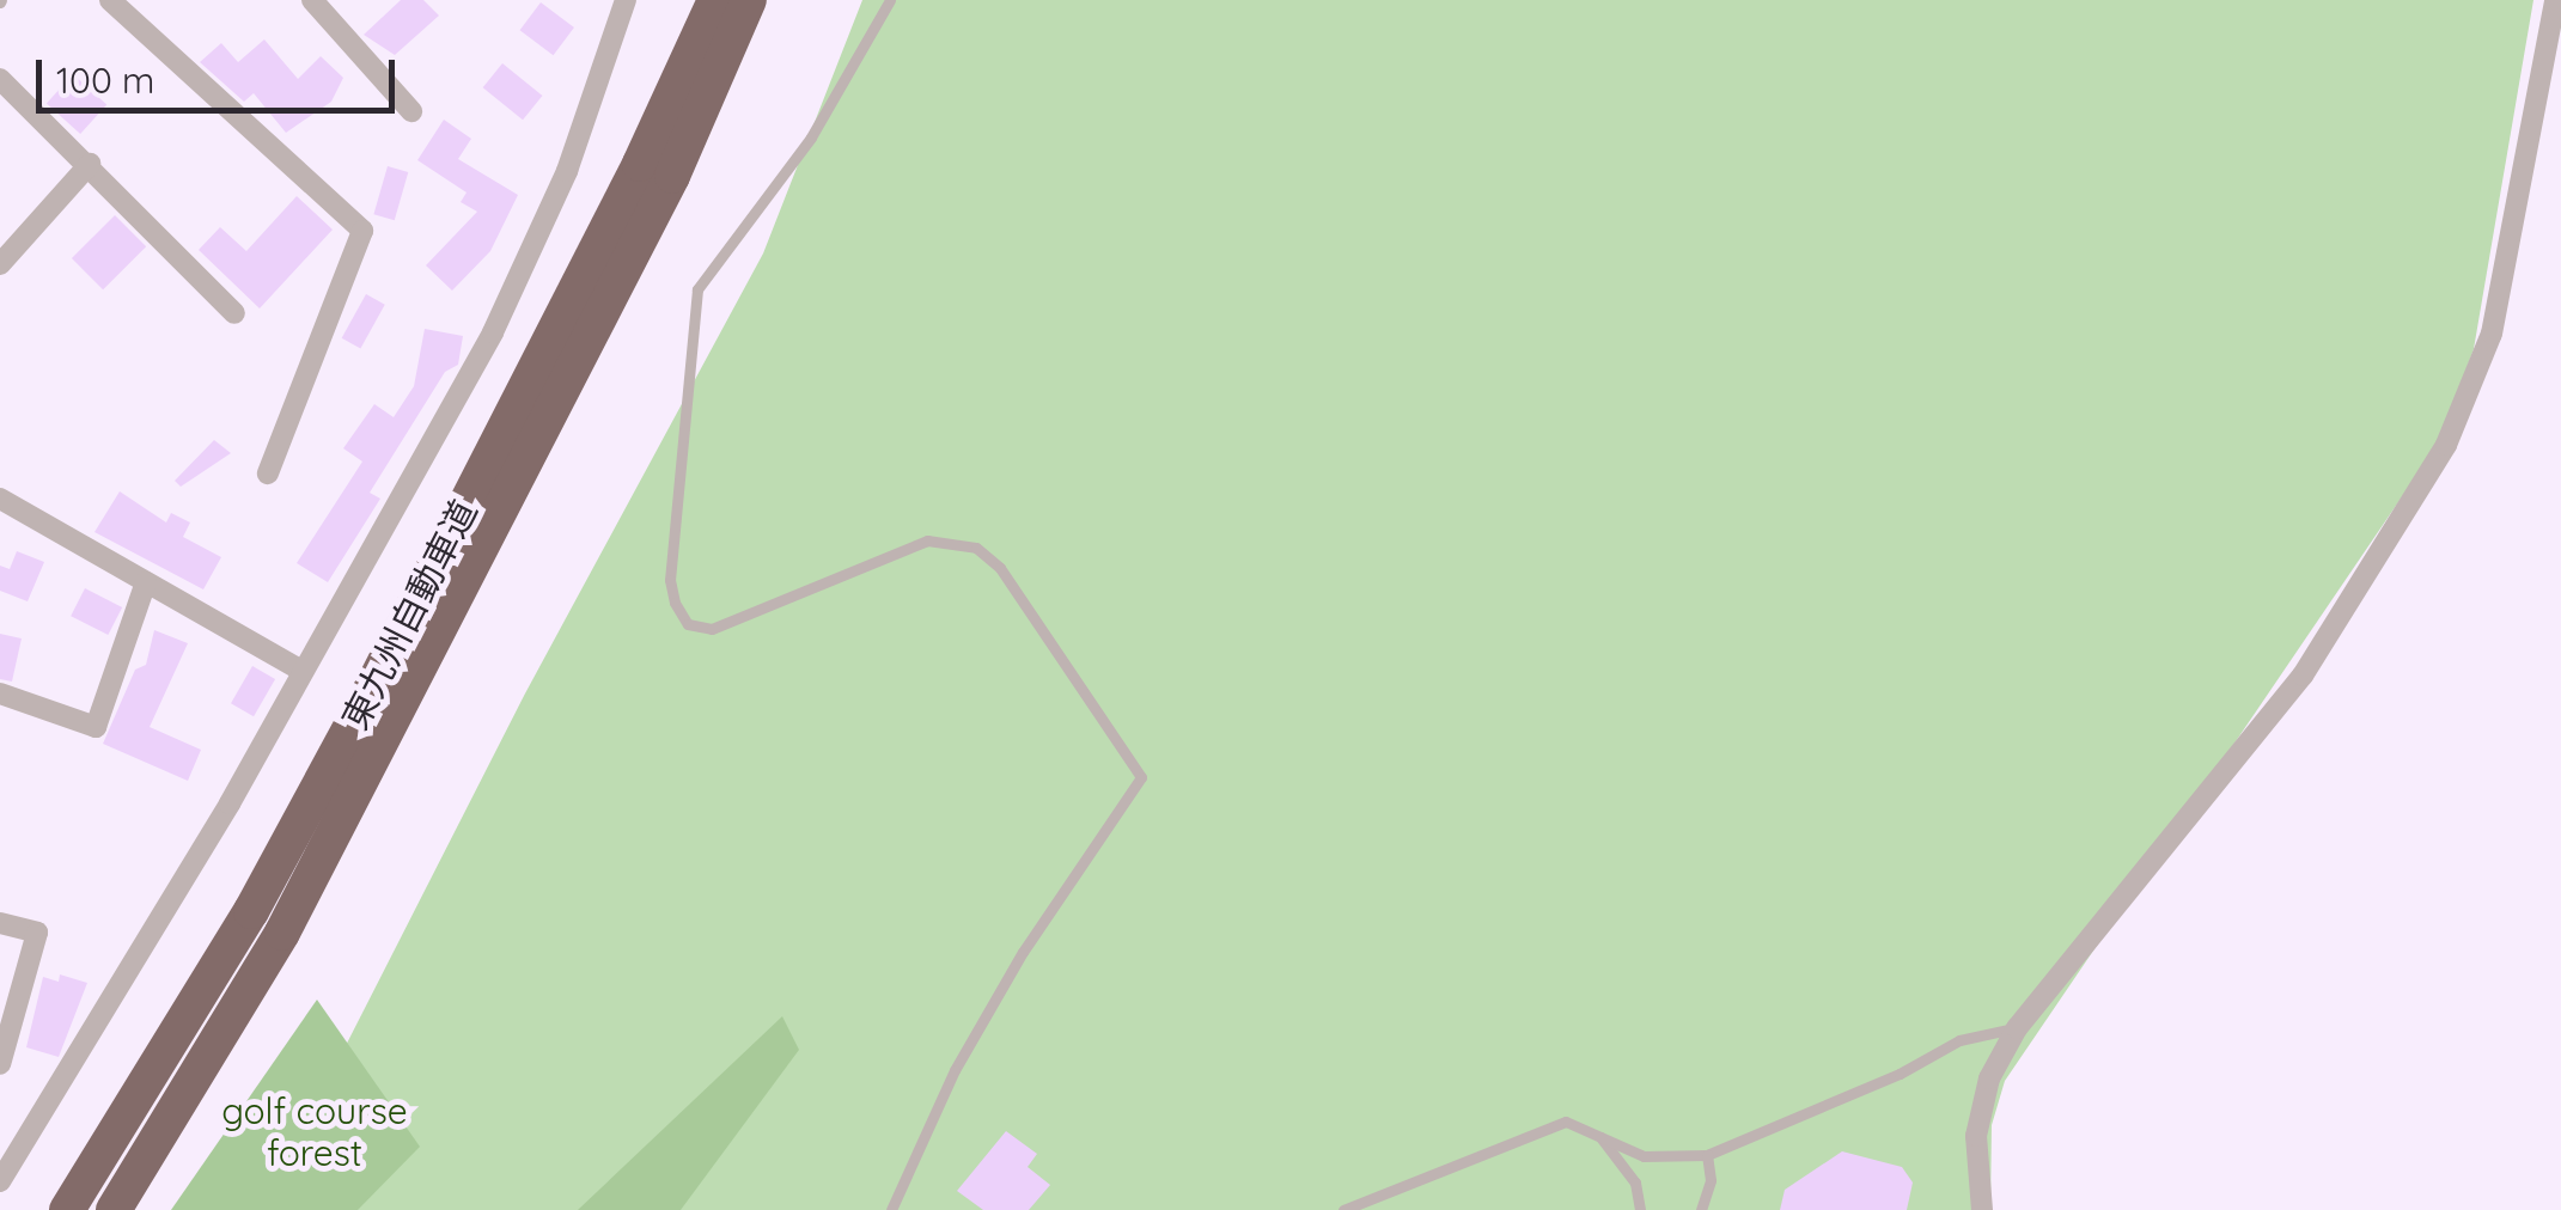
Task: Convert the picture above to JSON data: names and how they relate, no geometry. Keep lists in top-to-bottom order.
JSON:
{
  "streets": {
    "highway": ["東九州自動車道"]
  },
  "parks": ["golf course forest"],
  "scale_bar": "100 m"
}
